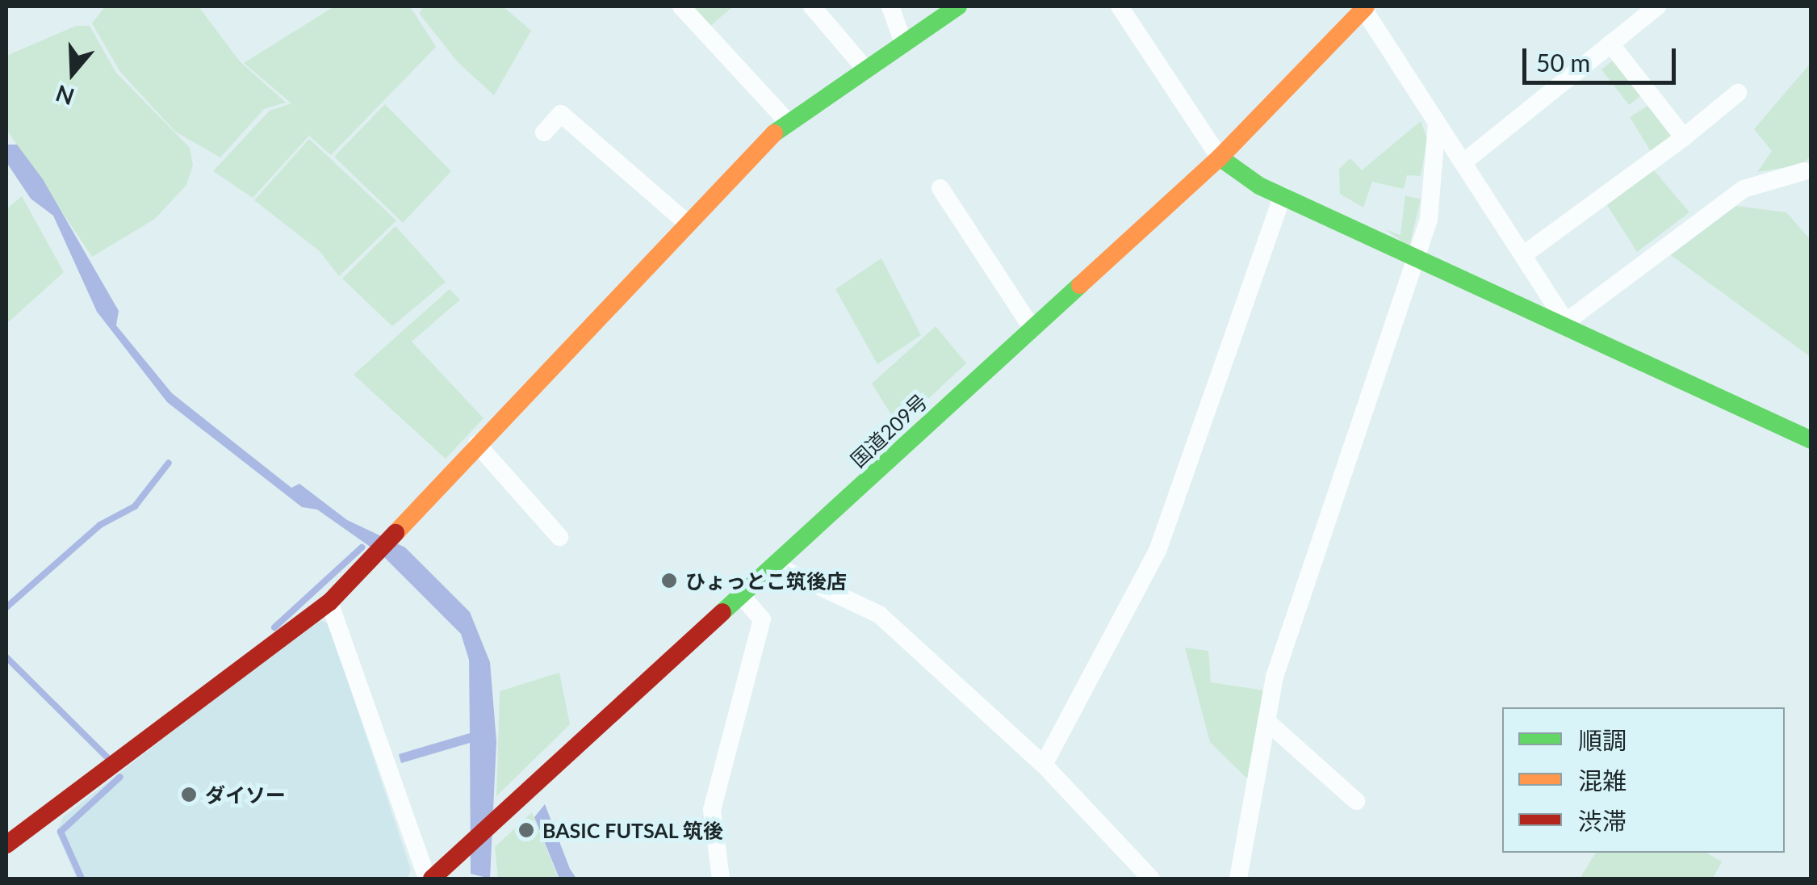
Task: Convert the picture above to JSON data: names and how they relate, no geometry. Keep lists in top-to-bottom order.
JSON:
{
  "streets": {
    "main road": ["国道209号"]
  },
  "places": ["ひょっとこ筑後店", "ダイソー", "BASIC FUTSAL 筑後"],
  "legend": ["順調", "混雑", "渋滞"],
  "scale_bar": "50 m",
  "north": "bottom"
}
